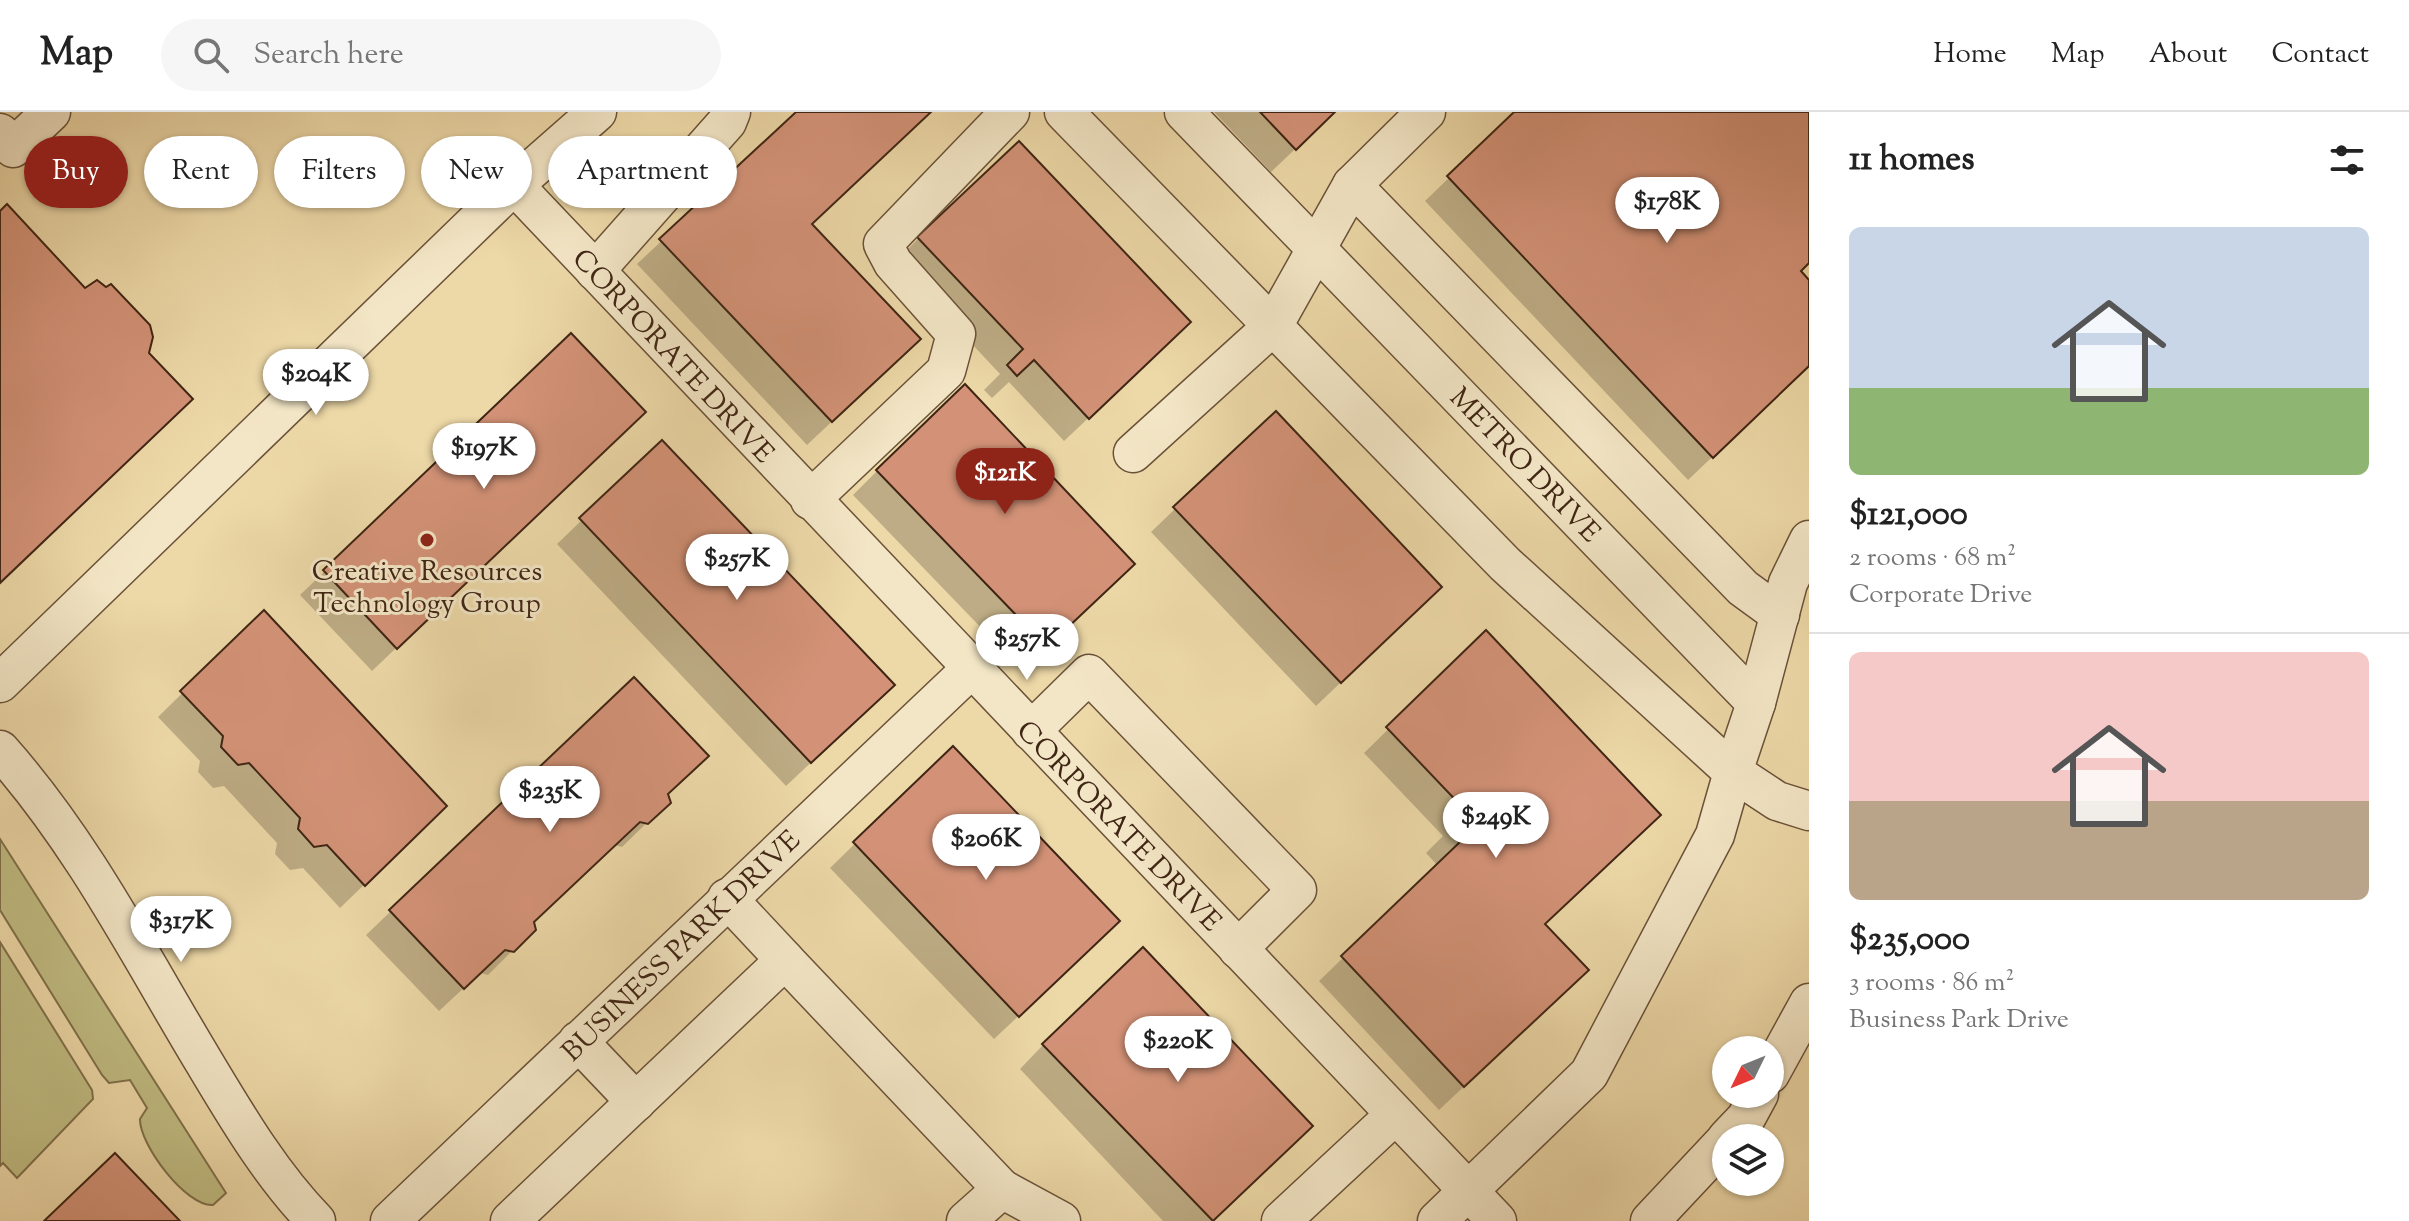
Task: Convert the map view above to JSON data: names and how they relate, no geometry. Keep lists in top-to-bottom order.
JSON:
{
  "streets": {
    "street": ["CORPORATE DRIVE", "METRO DRIVE", "BUSINESS PARK DRIVE"]
  },
  "crossings": [
    ["CORPORATE DRIVE", "BUSINESS PARK DRIVE"]
  ],
  "places": ["Creative Resources Technology Group"],
  "north": "bottom left",
  "page": {
    "header": "Map",
    "search": "Search here",
    "nav": [
      "Home",
      "Map",
      "About",
      "Contact"
    ],
    "heading": "11 homes",
    "chip": [
      "Buy",
      "Rent",
      "Filters",
      "New",
      "Apartment"
    ],
    "price": [
      "$178K",
      "$204K",
      "$197K",
      "$121K",
      "$257K",
      "$257K",
      "$235K",
      "$249K",
      "$206K",
      "$317K",
      "$220K"
    ],
    "list": [
      {
        "name": "$121,000",
        "note": "2 rooms · 68 m² · Corporate Drive"
      },
      {
        "name": "$235,000",
        "note": "3 rooms · 86 m² · Business Park Drive"
      }
    ]
  }
}
